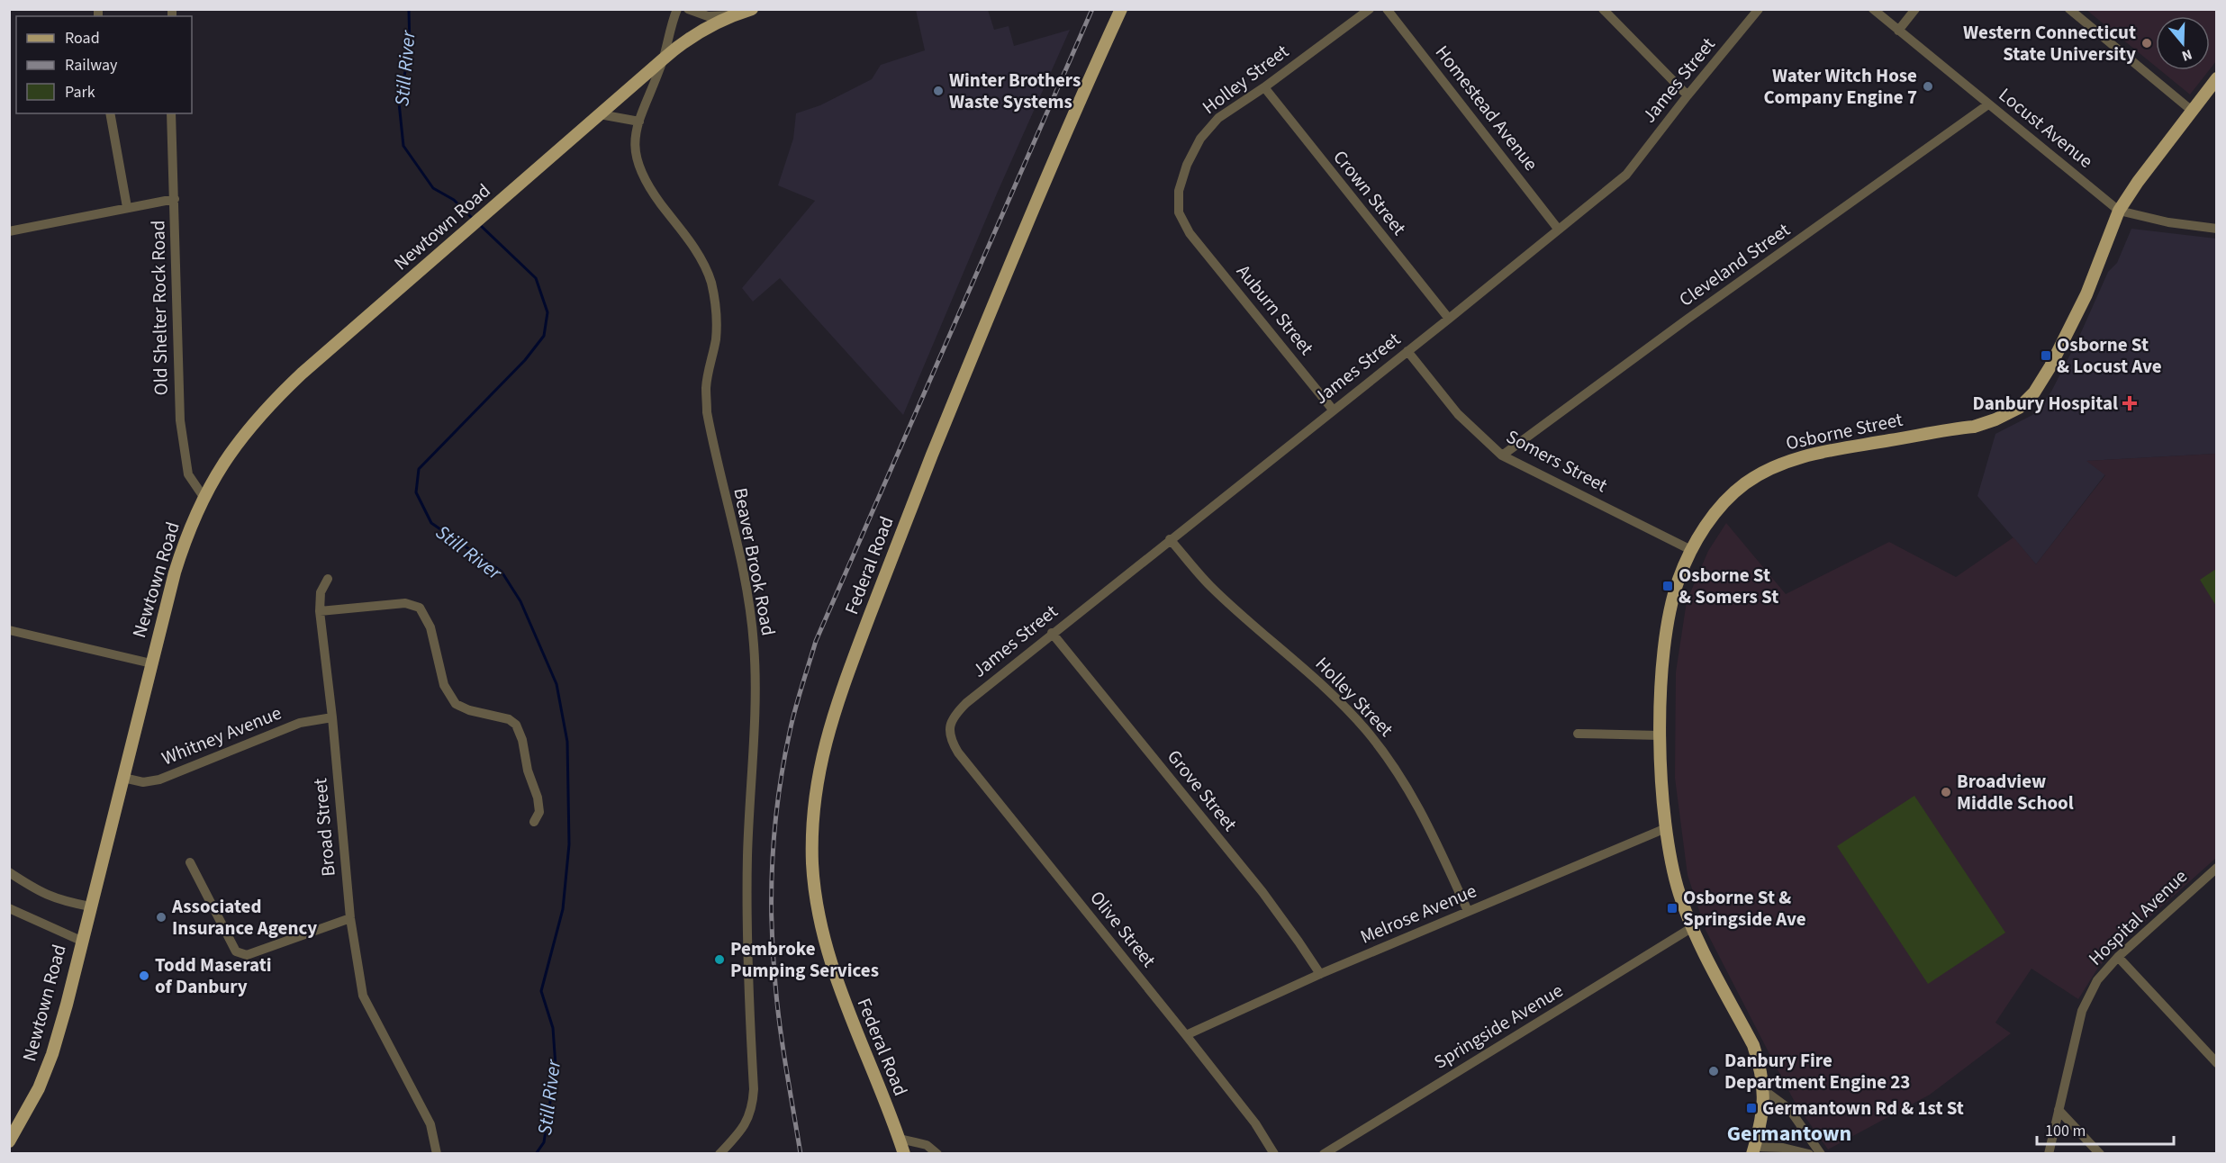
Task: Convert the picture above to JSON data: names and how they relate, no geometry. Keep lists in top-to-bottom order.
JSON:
{
  "streets": {
    "main road": ["Newtown Road", "Osborne Street", "Federal Road"],
    "street": [
      "Holley Street",
      "James Street",
      "Homestead Avenue",
      "Locust Avenue",
      "Crown Street",
      "Cleveland Street",
      "Old Shelter Rock Road",
      "Auburn Street",
      "Somers Street",
      "Beaver Brook Road",
      "Whitney Avenue",
      "Grove Street",
      "Broad Street",
      "Melrose Avenue",
      "Hospital Avenue",
      "Olive Street",
      "Springside Avenue"
    ]
  },
  "crossings": [
    ["Holley Street", "James Street"],
    ["Holley Street", "Crown Street"],
    ["Holley Street", "Auburn Street"],
    ["Holley Street", "Melrose Avenue"],
    ["James Street", "Homestead Avenue"],
    ["James Street", "Crown Street"],
    ["James Street", "Auburn Street"],
    ["James Street", "Somers Street"],
    ["James Street", "Grove Street"],
    ["James Street", "Olive Street"],
    ["Locust Avenue", "Cleveland Street"],
    ["Locust Avenue", "Osborne Street"],
    ["Newtown Road", "Old Shelter Rock Road"],
    ["Newtown Road", "Beaver Brook Road"],
    ["Newtown Road", "Whitney Avenue"],
    ["Cleveland Street", "Somers Street"],
    ["Osborne Street", "Somers Street"],
    ["Osborne Street", "Melrose Avenue"],
    ["Osborne Street", "Springside Avenue"],
    ["Whitney Avenue", "Broad Street"],
    ["Grove Street", "Melrose Avenue"],
    ["Melrose Avenue", "Olive Street"]
  ],
  "districts": ["Germantown"],
  "water": ["Still River"],
  "places": {
    "other": [
      "Western Connecticut State University",
      "Water Witch Hose Company Engine 7",
      "Winter Brothers Waste Systems",
      "Broadview Middle School",
      "Associated Insurance Agency",
      "Pembroke Pumping Services",
      "Todd Maserati of Danbury",
      "Danbury Fire Department Engine 23"
    ],
    "transit": [
      "Osborne St & Locust Ave",
      "Osborne St & Somers St",
      "Osborne St & Springside Ave",
      "Germantown Rd & 1st St"
    ],
    "health": ["Danbury Hospital"]
  },
  "legend": ["Road", "Railway", "Park"],
  "scale_bar": "100 m",
  "north": "bottom"
}
